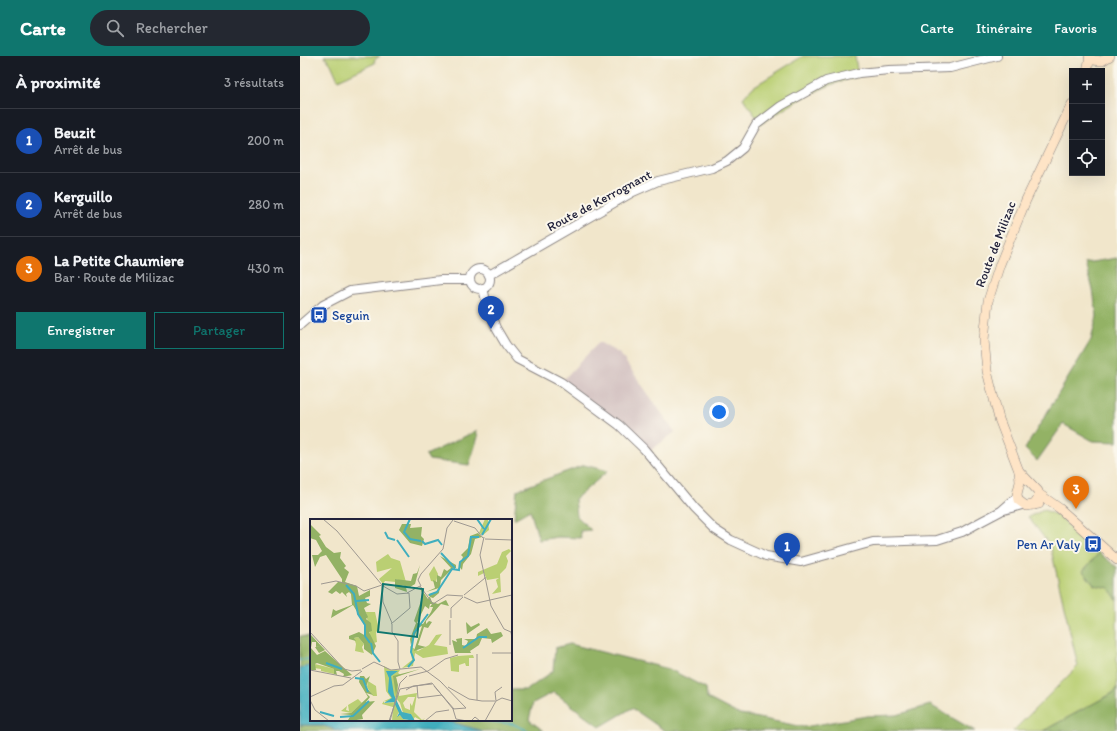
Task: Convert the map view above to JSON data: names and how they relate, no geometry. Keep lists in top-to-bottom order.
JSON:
{
  "streets": {
    "main road": ["Route de Milizac"],
    "street": ["Route de Kerrognant"]
  },
  "places": {
    "bus stop": ["Seguin", "Pen Ar Valy"]
  },
  "page": {
    "header": "Carte",
    "search": "Rechercher",
    "nav": ["Carte", "Itinéraire", "Favoris"],
    "heading": ["À proximité", "3 résultats"],
    "map_buttons": ["+", "−"],
    "list": [
      {
        "mark": "1",
        "name": "Beuzit",
        "note": "Arrêt de bus",
        "value": "200 m"
      },
      {
        "mark": "2",
        "name": "Kerguillo",
        "note": "Arrêt de bus",
        "value": "280 m"
      },
      {
        "mark": "3",
        "name": "La Petite Chaumiere",
        "note": "Bar · Route de Milizac",
        "value": "430 m"
      }
    ],
    "pins": ["2", "3", "1"],
    "buttons": ["Enregistrer", "Partager"]
  }
}
